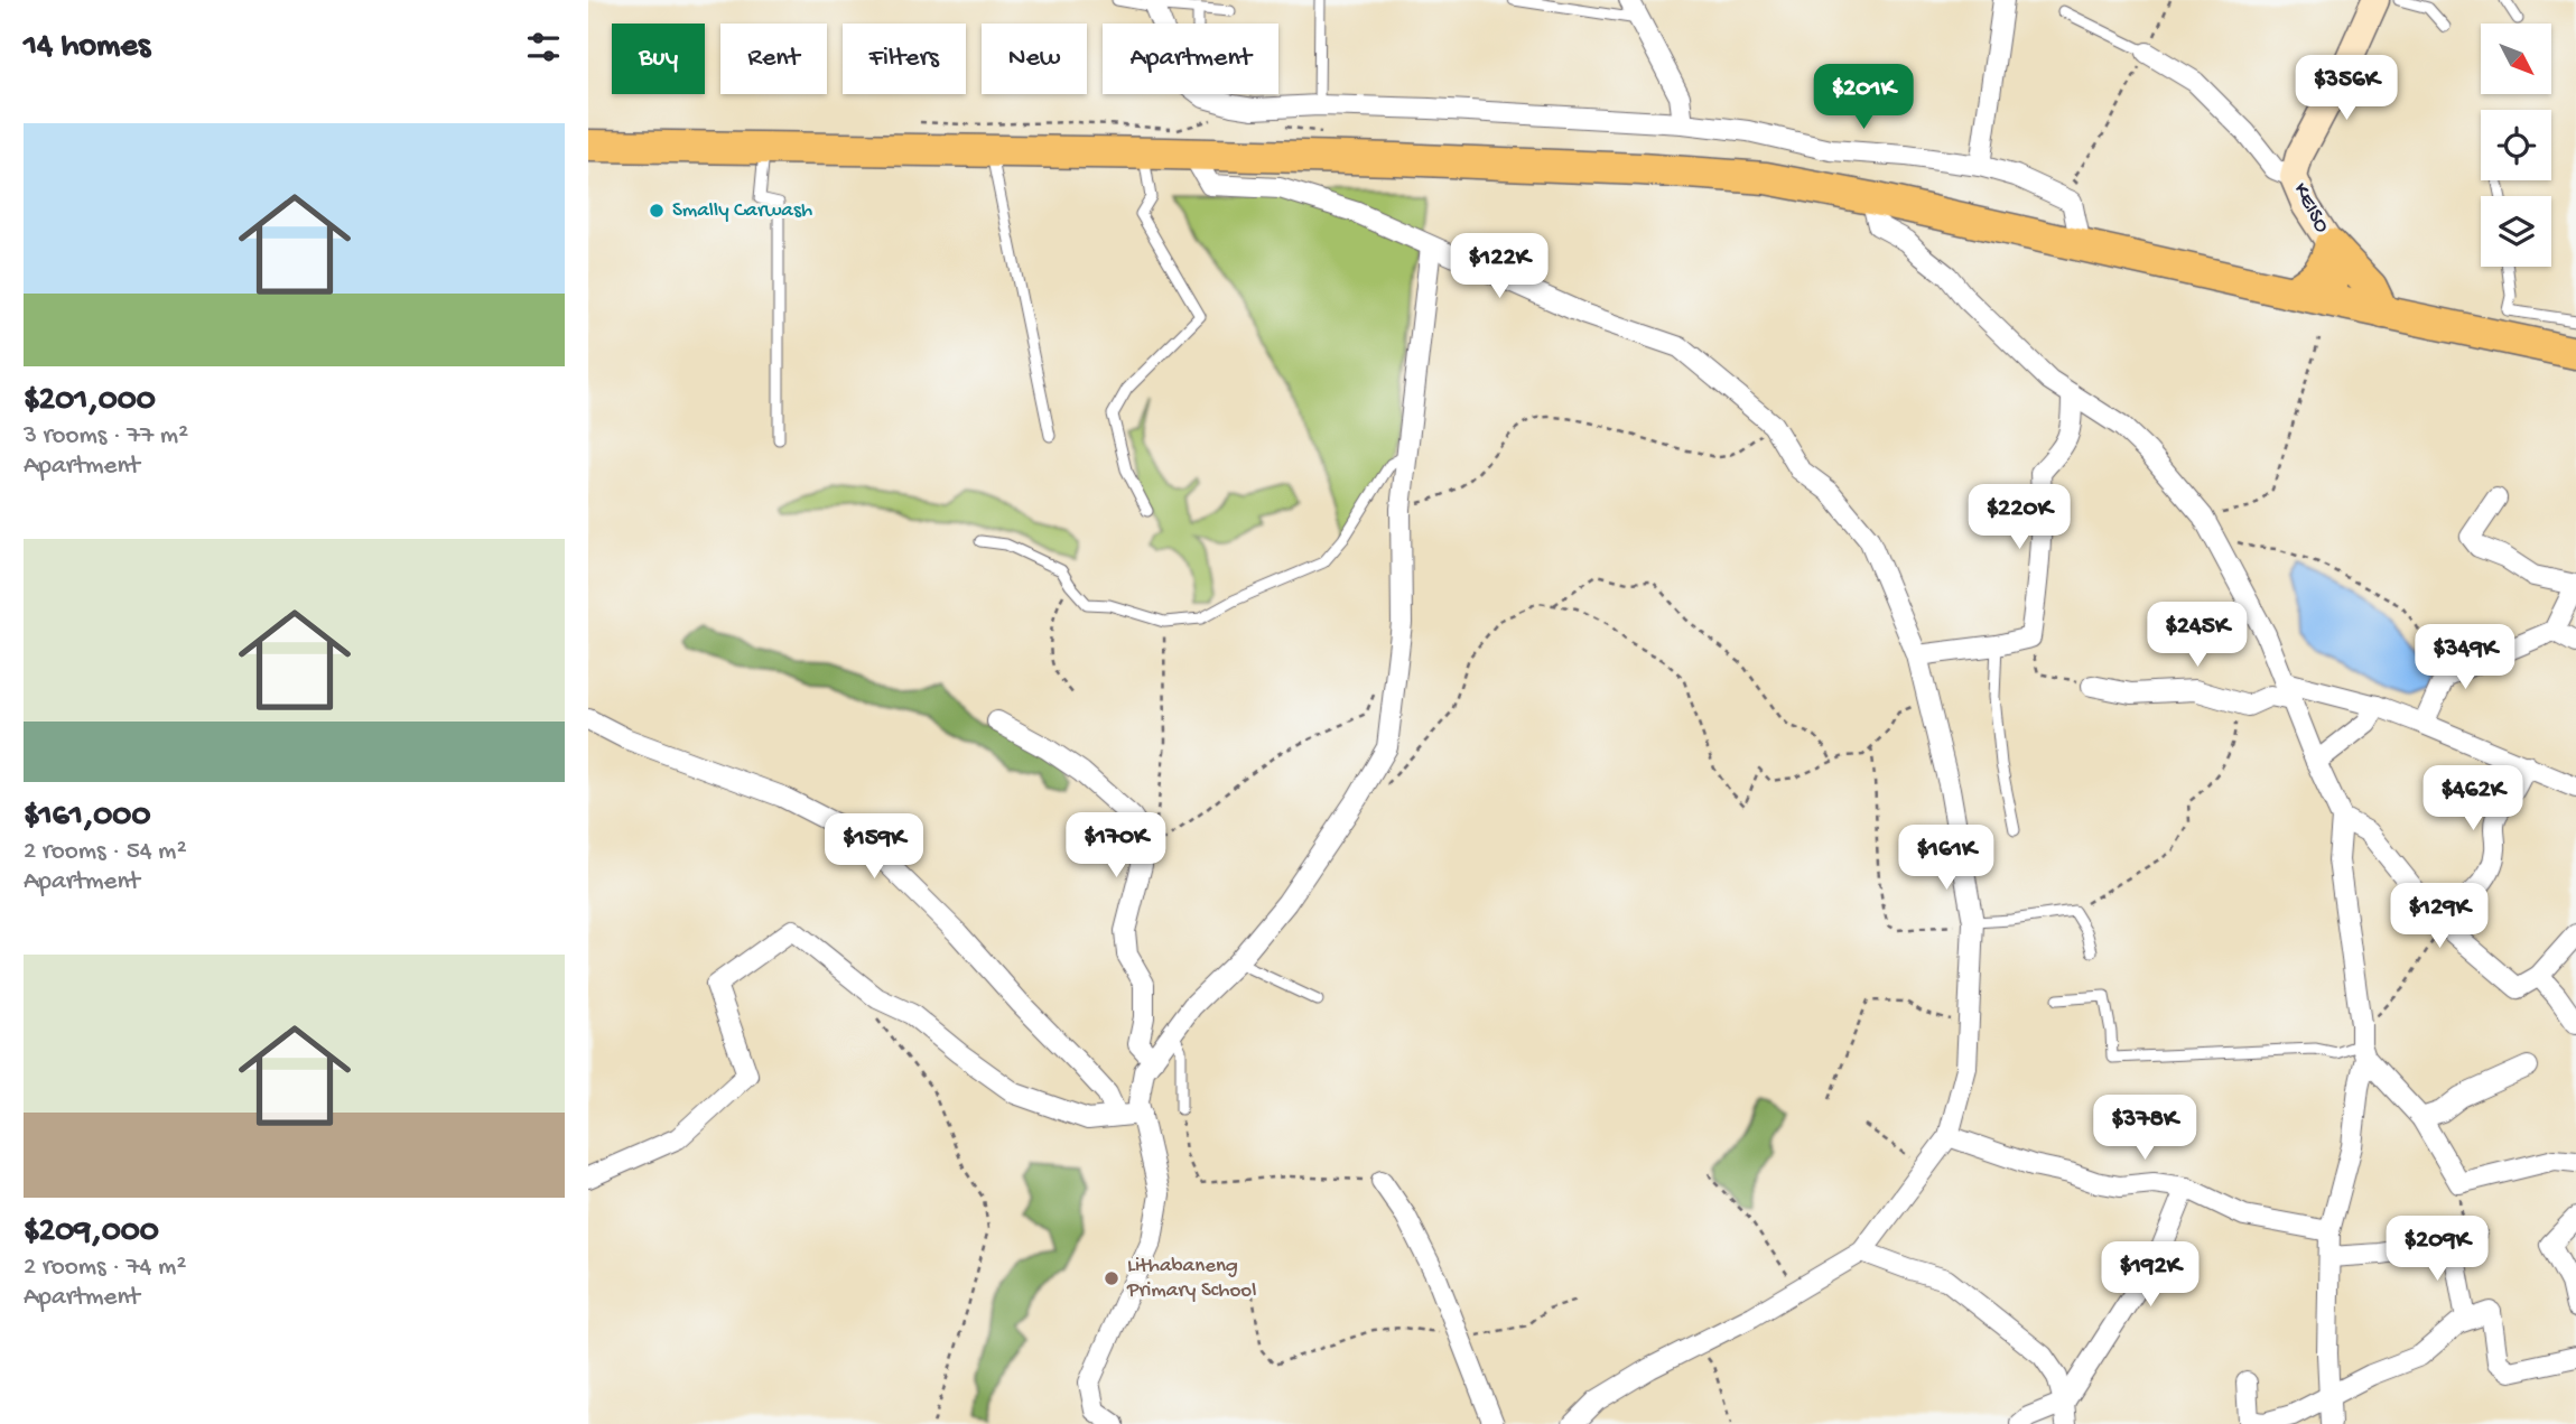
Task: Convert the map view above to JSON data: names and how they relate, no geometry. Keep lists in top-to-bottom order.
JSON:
{
  "streets": {
    "street": ["KEISO"]
  },
  "places": ["Smally Carwash", "Lithabaneng Primary School"],
  "north": "bottom right",
  "page": {
    "heading": "14 homes",
    "chip": [
      "Buy",
      "Rent",
      "Filters",
      "New",
      "Apartment"
    ],
    "price": [
      "$356K",
      "$201K",
      "$122K",
      "$220K",
      "$245K",
      "$349K",
      "$462K",
      "$170K",
      "$159K",
      "$161K",
      "$129K",
      "$378K",
      "$209K",
      "$192K"
    ],
    "list": [
      {
        "name": "$201,000",
        "note": "3 rooms · 77 m² · Apartment"
      },
      {
        "name": "$161,000",
        "note": "2 rooms · 54 m² · Apartment"
      },
      {
        "name": "$209,000",
        "note": "2 rooms · 74 m² · Apartment"
      }
    ]
  }
}
